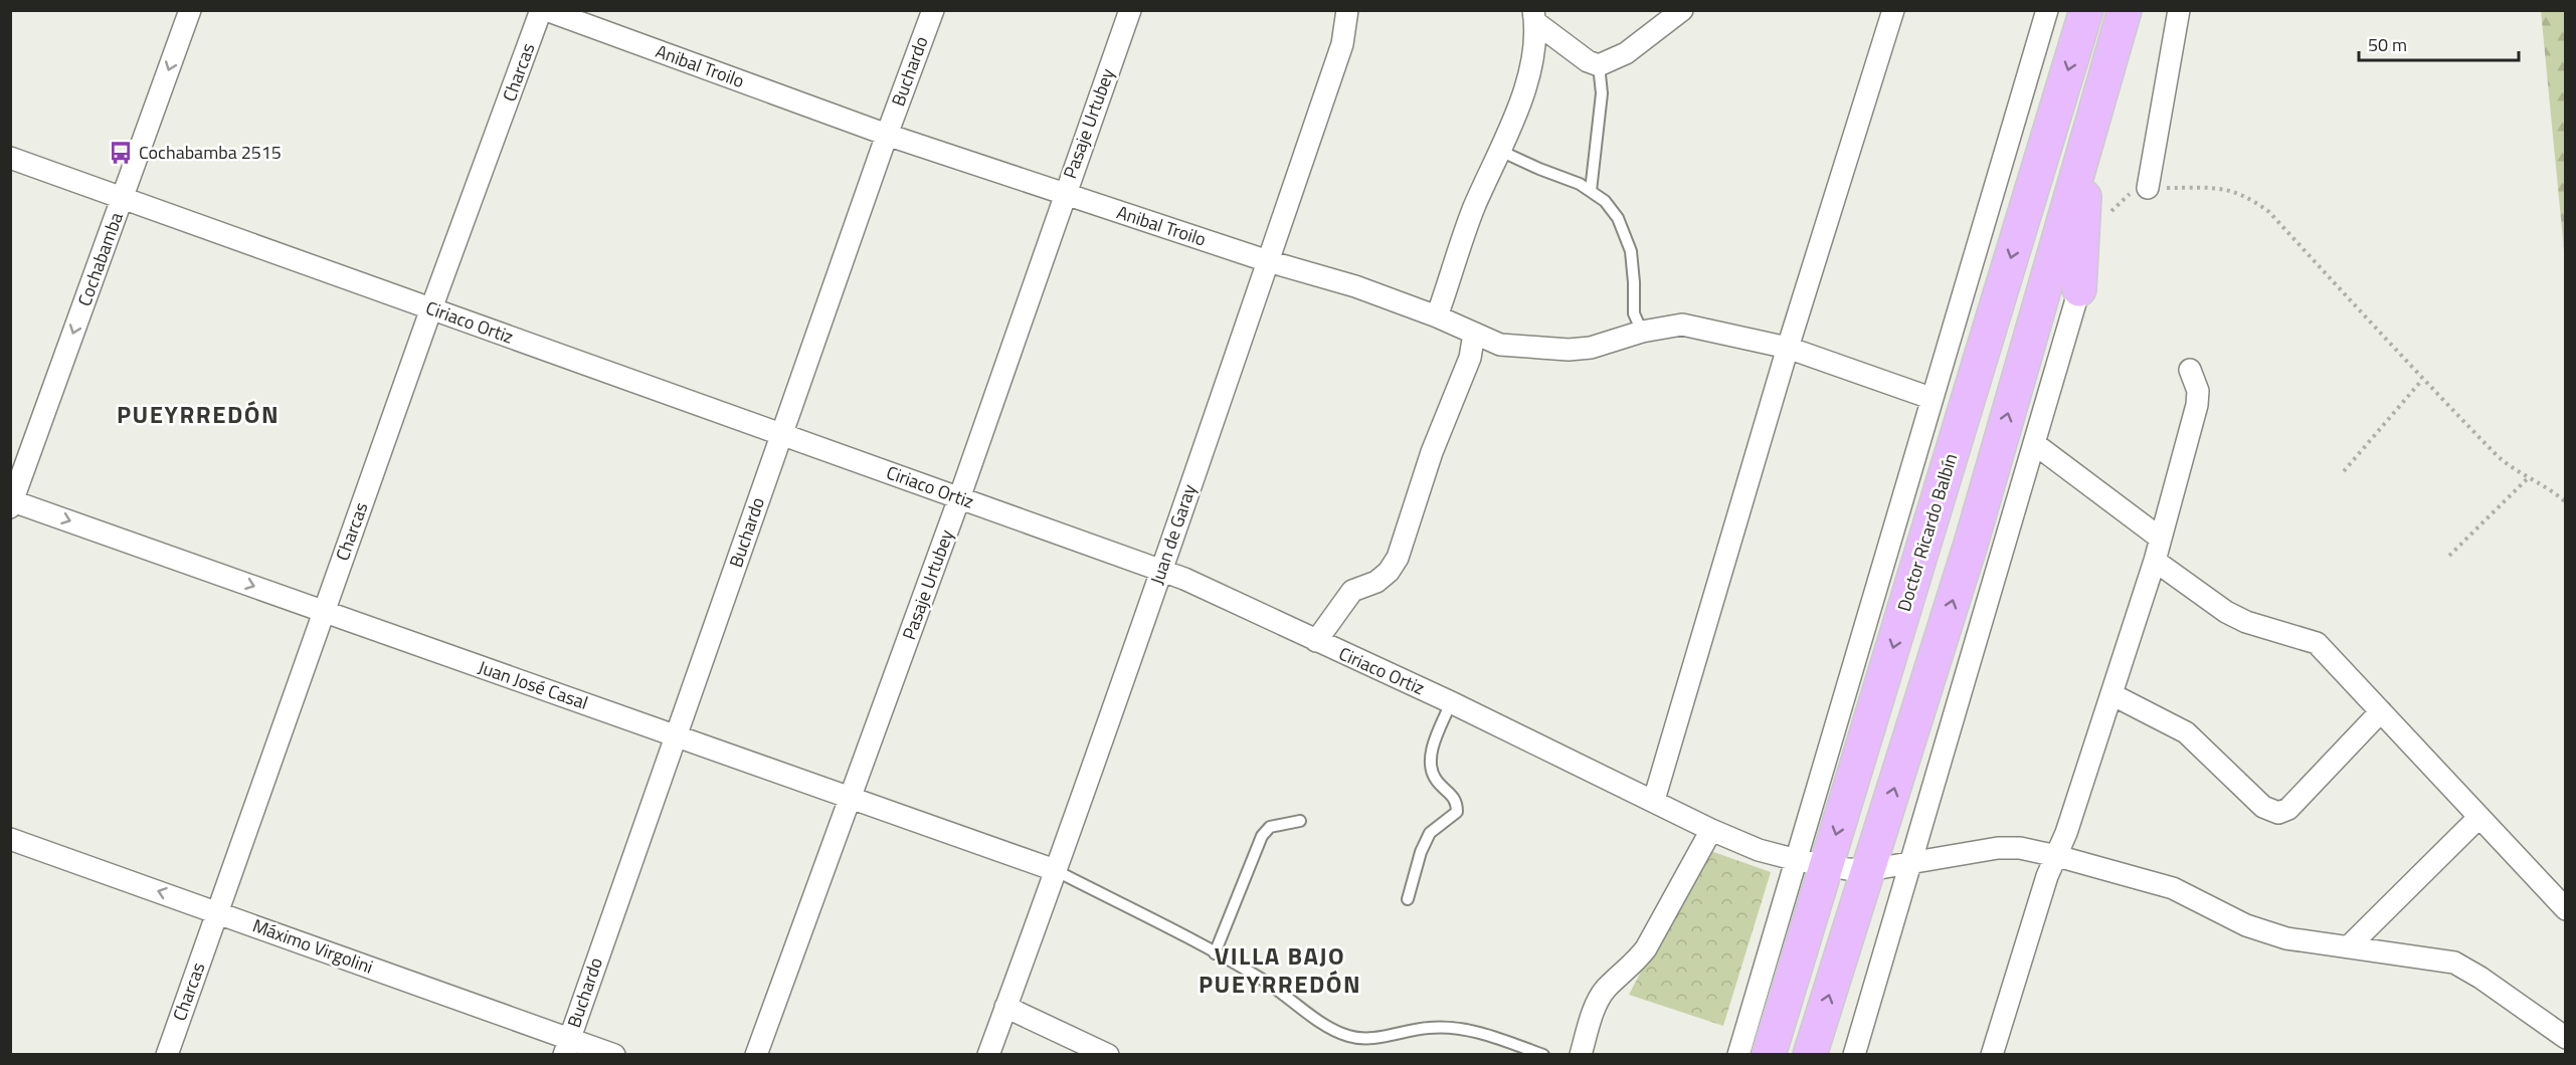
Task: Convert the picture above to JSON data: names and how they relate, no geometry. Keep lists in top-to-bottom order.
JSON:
{
  "streets": {
    "main road": ["Doctor Ricardo Balbín"],
    "street": [
      "Anibal Troilo",
      "Buchardo",
      "Charcas",
      "Pasaje Urtubey",
      "Cochabamba",
      "Ciriaco Ortiz",
      "Juan de Garay",
      "Juan José Casal",
      "Máximo Virgolini"
    ]
  },
  "crossings": [
    ["Anibal Troilo", "Buchardo"],
    ["Anibal Troilo", "Charcas"],
    ["Anibal Troilo", "Pasaje Urtubey"],
    ["Anibal Troilo", "Juan de Garay"],
    ["Buchardo", "Ciriaco Ortiz"],
    ["Buchardo", "Juan José Casal"],
    ["Buchardo", "Máximo Virgolini"],
    ["Charcas", "Ciriaco Ortiz"],
    ["Charcas", "Juan José Casal"],
    ["Charcas", "Máximo Virgolini"],
    ["Pasaje Urtubey", "Ciriaco Ortiz"],
    ["Pasaje Urtubey", "Juan José Casal"],
    ["Cochabamba", "Ciriaco Ortiz"],
    ["Cochabamba", "Juan José Casal"],
    ["Ciriaco Ortiz", "Doctor Ricardo Balbín"],
    ["Ciriaco Ortiz", "Juan de Garay"],
    ["Juan de Garay", "Juan José Casal"]
  ],
  "one_way": ["Cochabamba"],
  "districts": ["PUEYRREDÓN", "VILLA BAJO PUEYRREDÓN"],
  "places": {
    "bus stop": ["Cochabamba 2515"]
  },
  "scale_bar": "50 m"
}
